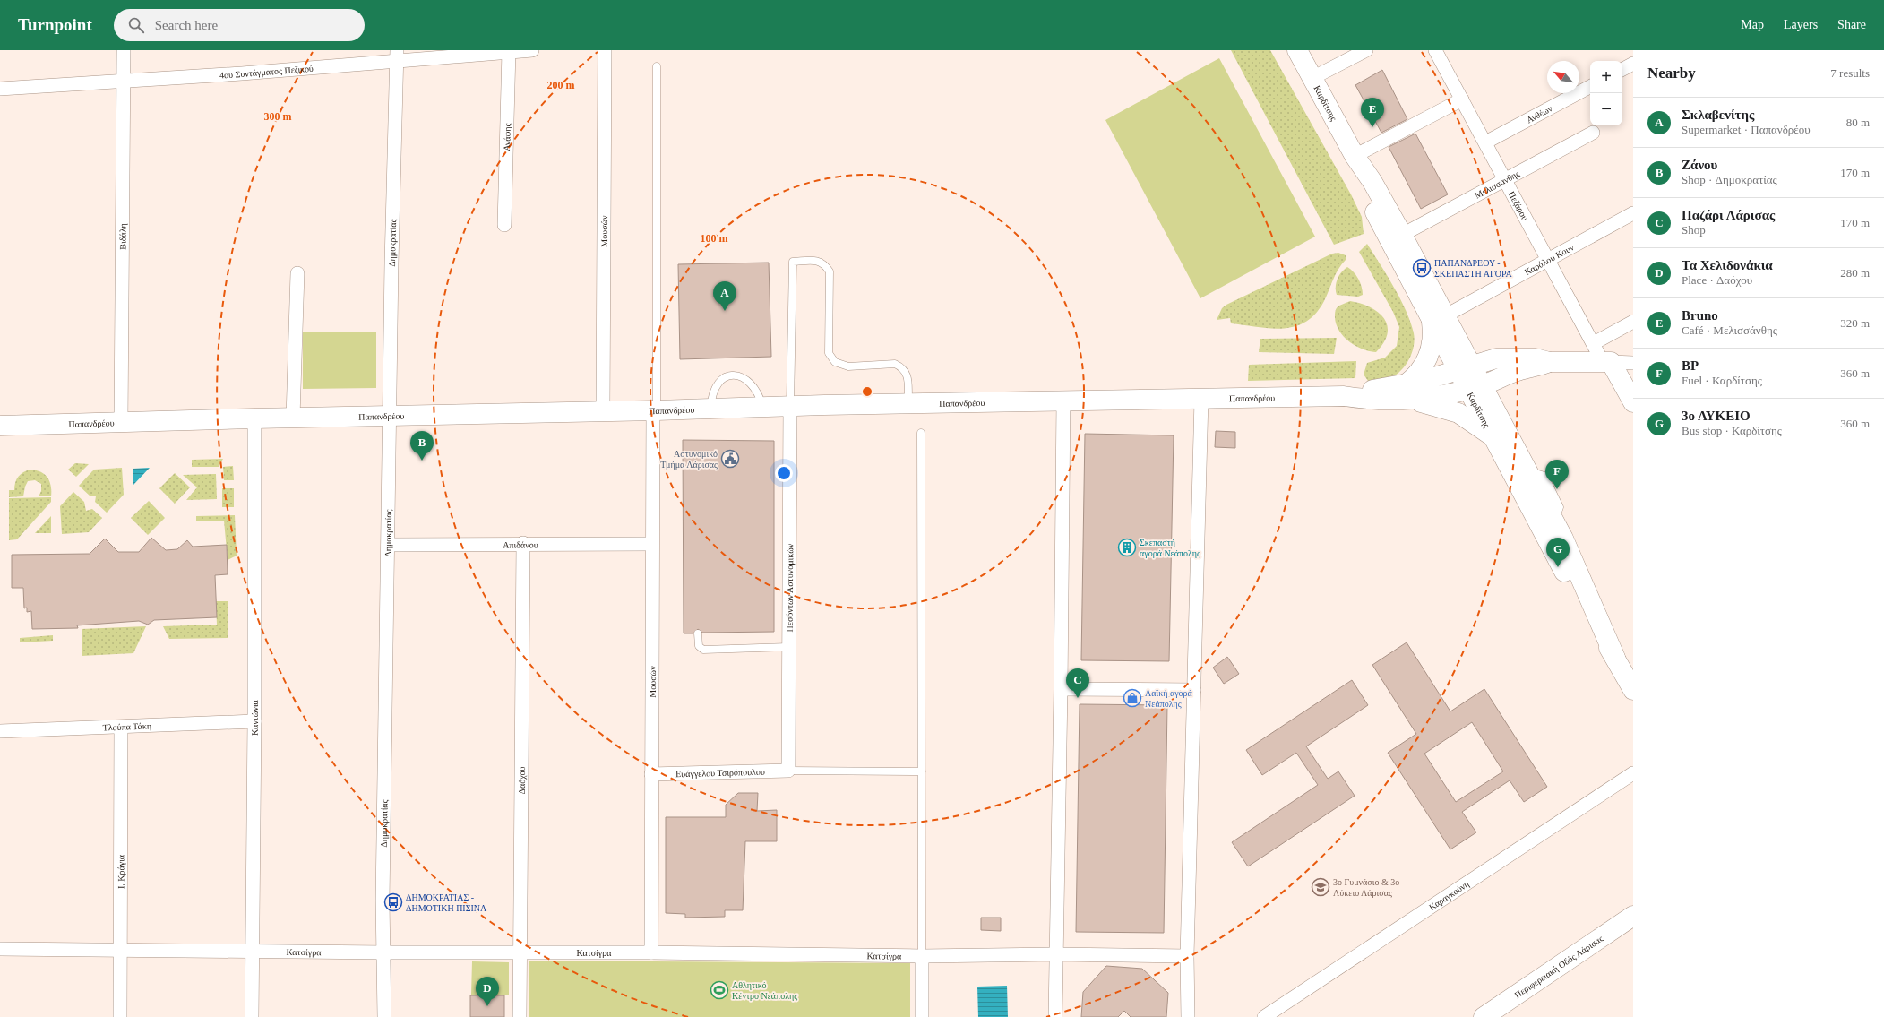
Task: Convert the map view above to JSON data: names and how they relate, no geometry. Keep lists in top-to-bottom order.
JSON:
{
  "streets": {
    "main road": ["Καρδίτσης", "Παπανδρέου", "Περιφερειακή Οδός Λάρισας"],
    "street": [
      "4ου Συντάγματος Πεζικού",
      "Ανθέων",
      "Ανάφης",
      "Μελισσάνθης",
      "Πεζάρου",
      "Μουσών",
      "Βιδάλη",
      "Δημοκρατίας",
      "Καρόλου Κουν",
      "Απιδάνου",
      "Πεσόντων Αστυνομικών",
      "Καντώνια",
      "Τλούπα Τάκη",
      "Ευάγγελου Τσιρόπουλου",
      "Δαόχου",
      "Ι. Κράγια",
      "Καραγκούνη",
      "Κατσίγρα"
    ]
  },
  "crossings": [
    ["4ου Συντάγματος Πεζικού", "Ανάφης"],
    ["4ου Συντάγματος Πεζικού", "Βιδάλη"],
    ["4ου Συντάγματος Πεζικού", "Δημοκρατίας"],
    ["Καρδίτσης", "Μελισσάνθης"],
    ["Καρδίτσης", "Καρόλου Κουν"],
    ["Ανθέων", "Πεζάρου"],
    ["Μελισσάνθης", "Πεζάρου"],
    ["Πεζάρου", "Καρόλου Κουν"],
    ["Μουσών", "Παπανδρέου"],
    ["Μουσών", "Απιδάνου"],
    ["Μουσών", "Ευάγγελου Τσιρόπουλου"],
    ["Μουσών", "Κατσίγρα"],
    ["Βιδάλη", "Παπανδρέου"],
    ["Δημοκρατίας", "Παπανδρέου"],
    ["Δημοκρατίας", "Απιδάνου"],
    ["Δημοκρατίας", "Κατσίγρα"],
    ["Παπανδρέου", "Πεσόντων Αστυνομικών"],
    ["Παπανδρέου", "Καντώνια"],
    ["Απιδάνου", "Δαόχου"],
    ["Πεσόντων Αστυνομικών", "Ευάγγελου Τσιρόπουλου"],
    ["Καντώνια", "Τλούπα Τάκη"],
    ["Καντώνια", "Κατσίγρα"],
    ["Τλούπα Τάκη", "Ι. Κράγια"],
    ["Δαόχου", "Κατσίγρα"],
    ["Ι. Κράγια", "Κατσίγρα"]
  ],
  "places": {
    "bus stop": ["ΠΑΠΑΝΔΡΕΟΥ - ΣΚΕΠΑΣΤΗ ΑΓΟΡΑ", "ΔΗΜΟΚΡΑΤΙΑΣ - ΔΗΜΟΤΙΚΗ ΠΙΣΙΝΑ"],
    "public building": ["Αστυνομικό Τμήμα Λάρισας"],
    "building": ["Σκεπαστή αγορά Νεάπολης"],
    "shop": ["Λαϊκή αγορά Νεάπολης"],
    "school or university": ["3ο Γυμνάσιο & 3ο Λύκειο Λάρισας"],
    "sports": ["Αθλητικό Κέντρο Νεάπολης"]
  },
  "north": "top left",
  "page": {
    "header": "Turnpoint",
    "search": "Search here",
    "nav": ["Map", "Layers", "Share"],
    "heading": ["Nearby", "7 results"],
    "map_buttons": ["+", "−"],
    "list": [
      {
        "mark": "A",
        "name": "Σκλαβενίτης",
        "note": "Supermarket · Παπανδρέου",
        "value": "80 m"
      },
      {
        "mark": "B",
        "name": "Ζάνου",
        "note": "Shop · Δημοκρατίας",
        "value": "170 m"
      },
      {
        "mark": "C",
        "name": "Παζάρι Λάρισας",
        "note": "Shop",
        "value": "170 m"
      },
      {
        "mark": "D",
        "name": "Τα Χελιδονάκια",
        "note": "Place · Δαόχου",
        "value": "280 m"
      },
      {
        "mark": "E",
        "name": "Bruno",
        "note": "Café · Μελισσάνθης",
        "value": "320 m"
      },
      {
        "mark": "F",
        "name": "BP",
        "note": "Fuel · Καρδίτσης",
        "value": "360 m"
      },
      {
        "mark": "G",
        "name": "3ο ΛΥΚΕΙΟ",
        "note": "Bus stop · Καρδίτσης",
        "value": "360 m"
      }
    ],
    "pins": [
      "E",
      "A",
      "B",
      "F",
      "G",
      "C",
      "D"
    ]
  },
  "rings": ["200 m", "300 m", "100 m"]
}
